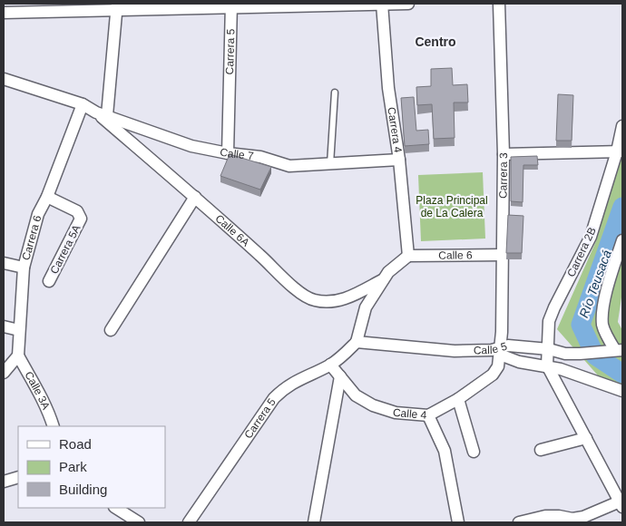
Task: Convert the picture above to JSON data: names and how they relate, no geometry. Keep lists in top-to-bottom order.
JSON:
{
  "streets": {
    "street": [
      "Carrera 5",
      "Carrera 4",
      "Calle 7",
      "Carrera 3",
      "Calle 6A",
      "Carrera 6",
      "Carrera 5A",
      "Carrera 2B",
      "Calle 6",
      "Calle 5",
      "Calle 3A",
      "Calle 4"
    ]
  },
  "crossings": [
    ["Carrera 5", "Calle 7"],
    ["Carrera 5", "Calle 5"],
    ["Carrera 5", "Calle 4"],
    ["Carrera 4", "Calle 7"],
    ["Carrera 4", "Calle 6"],
    ["Calle 7", "Calle 6A"],
    ["Calle 7", "Carrera 6"],
    ["Carrera 3", "Calle 6"],
    ["Carrera 3", "Calle 5"],
    ["Carrera 3", "Calle 4"],
    ["Carrera 6", "Carrera 5A"],
    ["Carrera 6", "Calle 3A"],
    ["Carrera 2B", "Calle 5"],
    ["Calle 5", "Calle 4"]
  ],
  "districts": ["Centro"],
  "water": ["Río Teusacá"],
  "parks": ["Plaza Principal de La Calera"],
  "legend": ["Road", "Park", "Building"]
}
